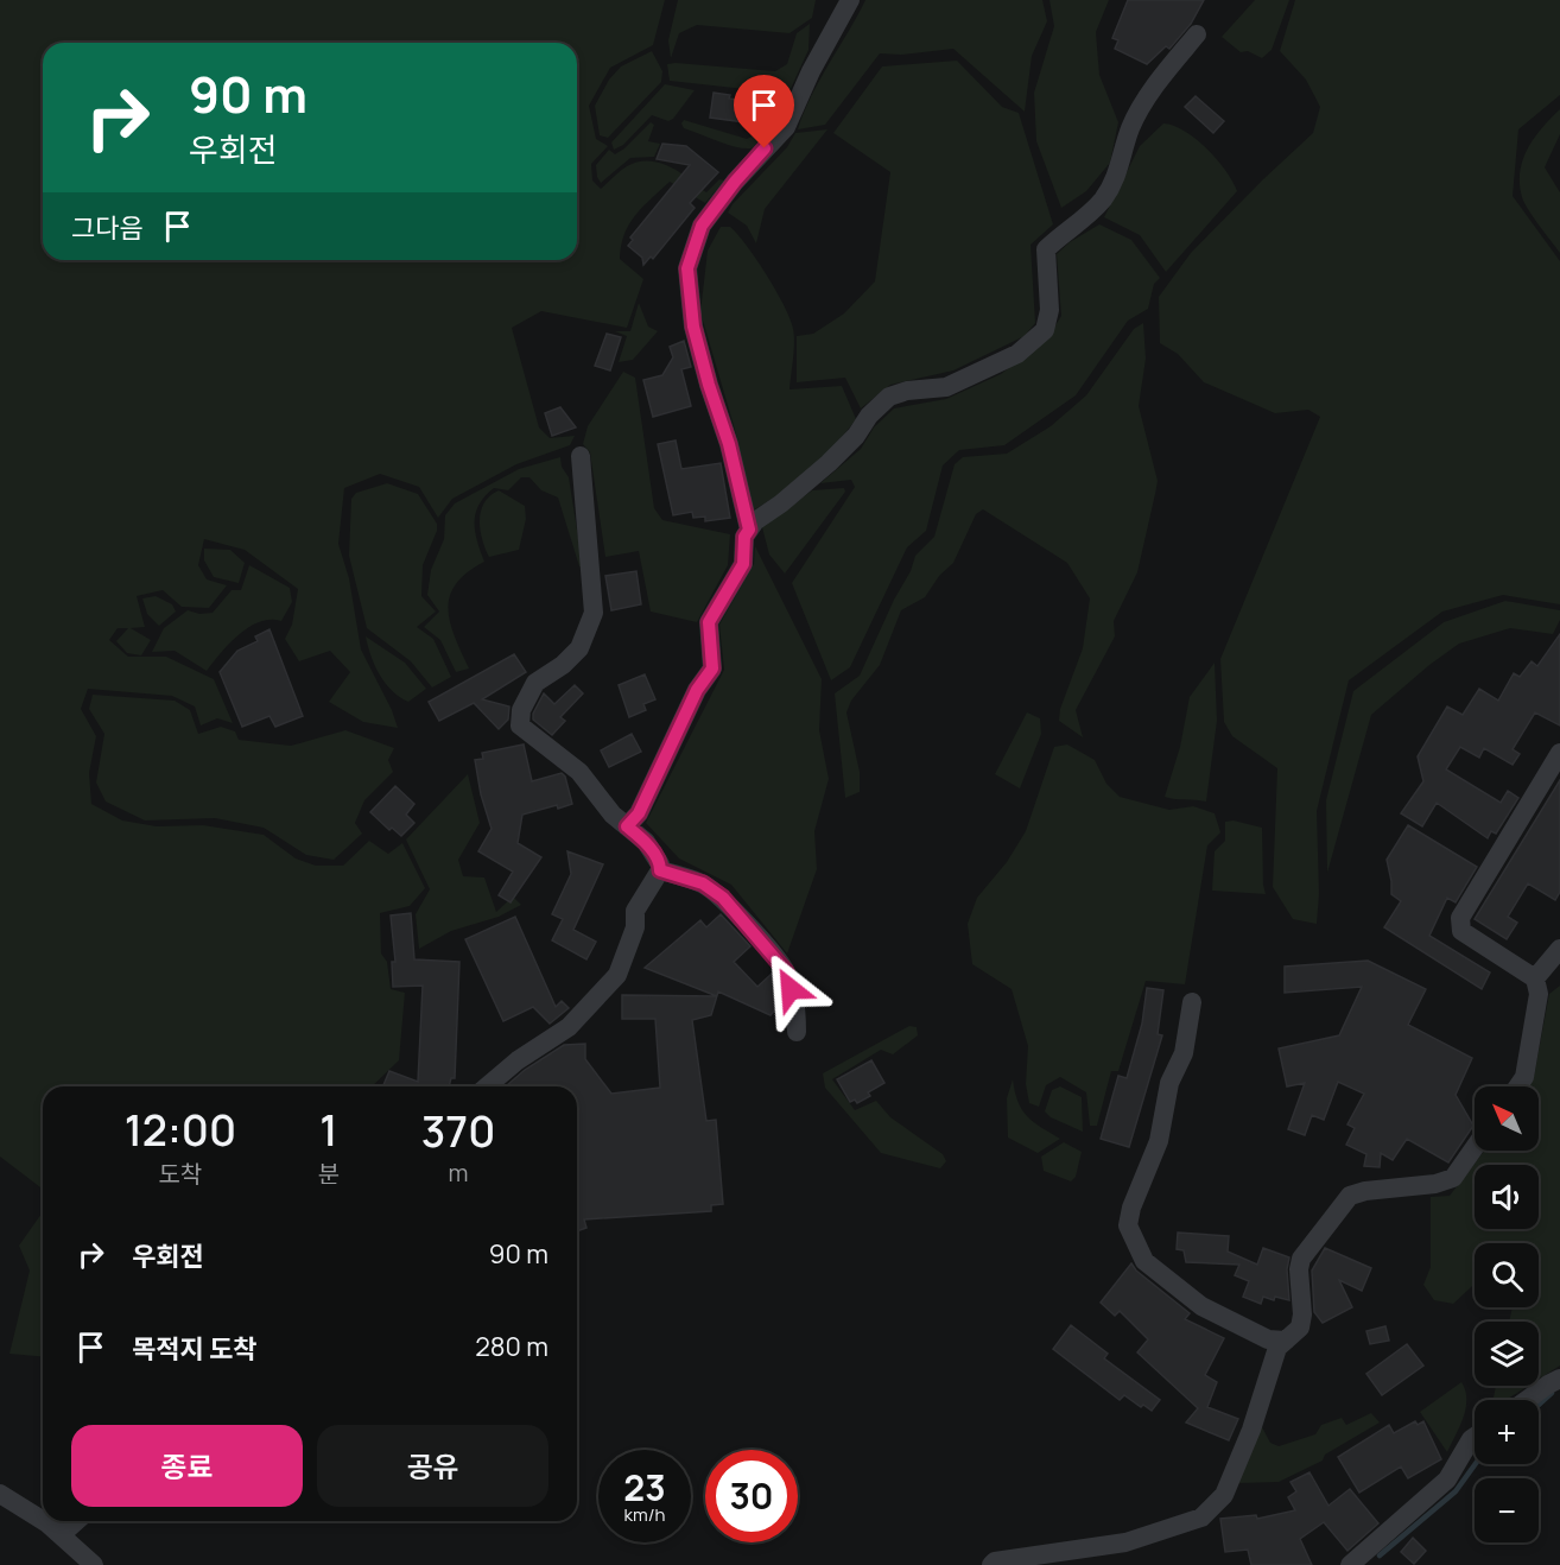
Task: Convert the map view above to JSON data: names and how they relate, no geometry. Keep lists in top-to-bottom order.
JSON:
{
  "north": "top left",
  "page": {
    "turn": ["90 m", "우회전"],
    "then": "그다음",
    "map_buttons": ["+", "−"],
    "eta": [
      "12:00",
      "도착",
      "1",
      "분",
      "370",
      "m"
    ],
    "list": [
      {
        "name": "우회전",
        "value": "90 m"
      },
      {
        "name": "목적지 도착",
        "value": "280 m"
      }
    ],
    "buttons": ["종료", "공유"],
    "speed": "23 km/h",
    "limit": "30"
  }
}
